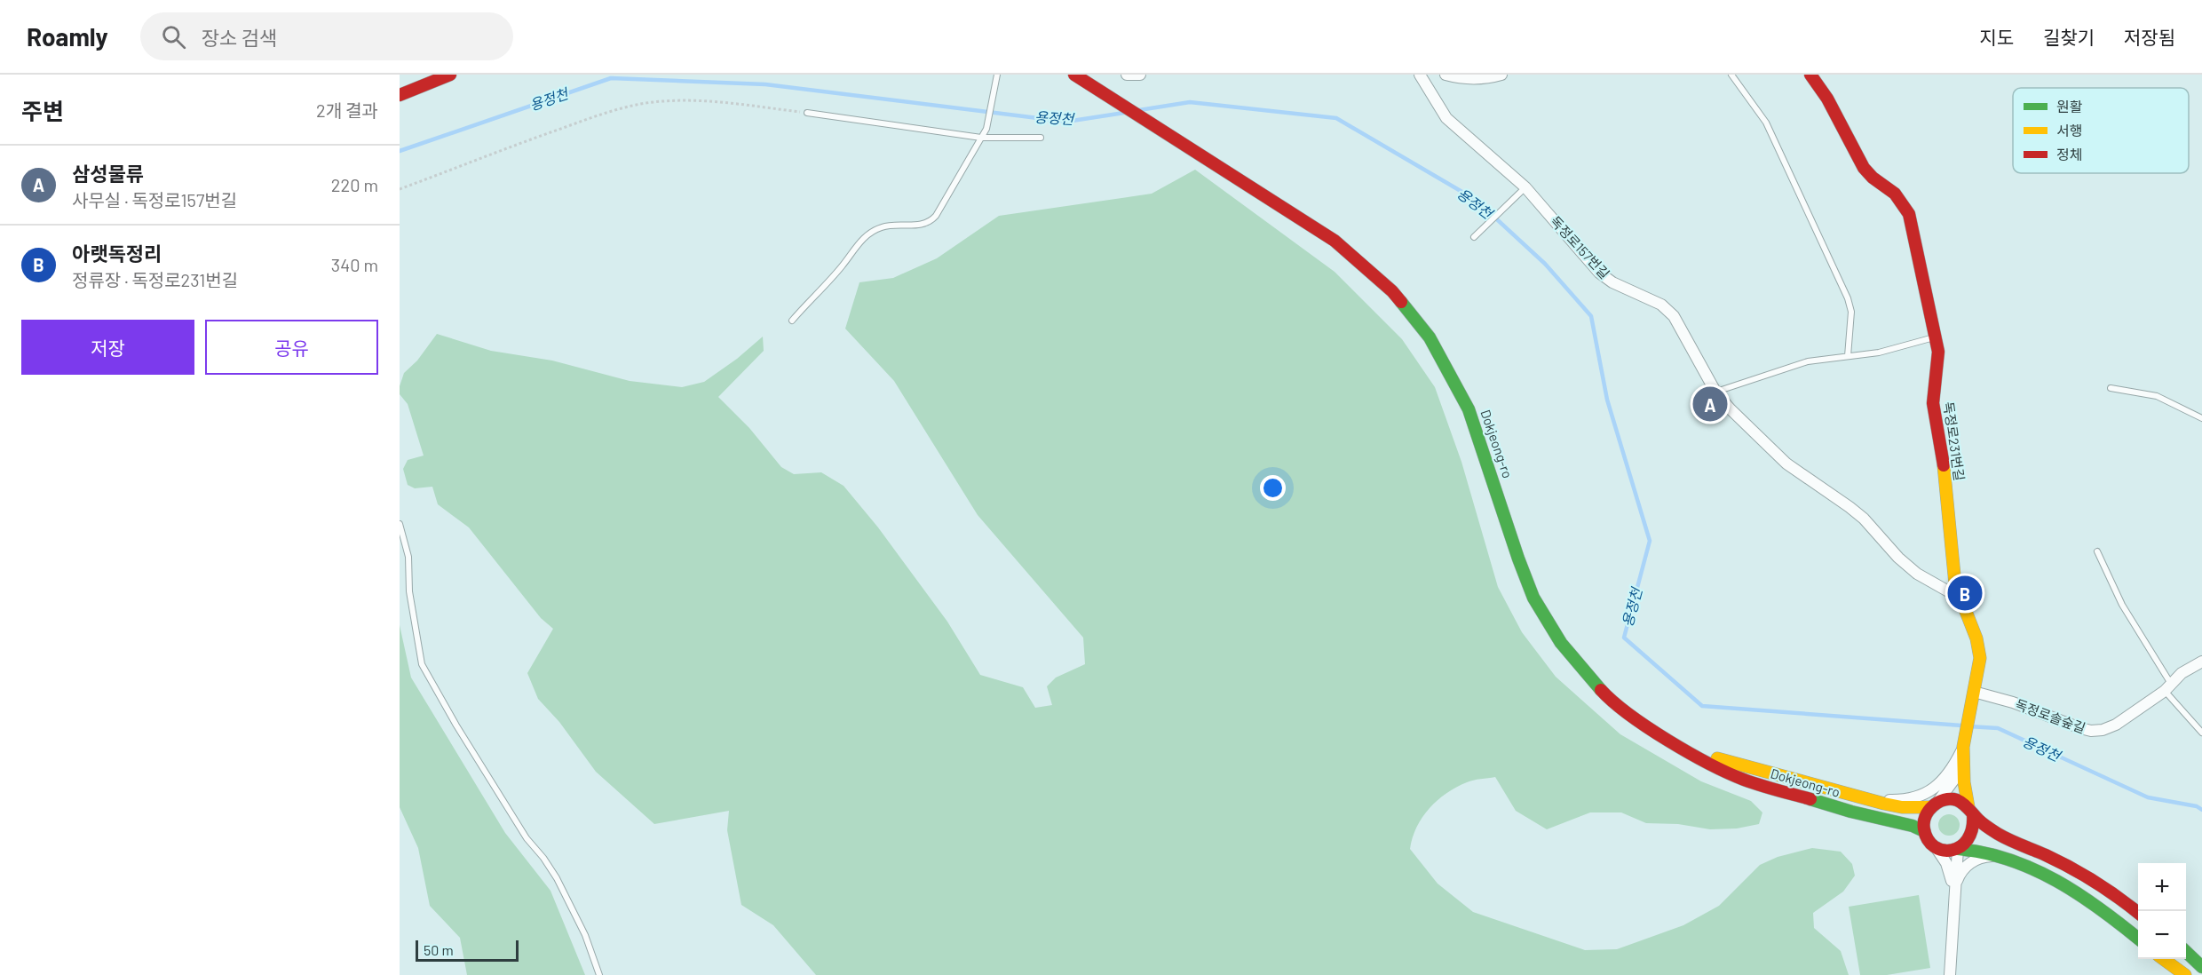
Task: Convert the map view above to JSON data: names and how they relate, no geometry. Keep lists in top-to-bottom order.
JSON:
{
  "streets": {
    "street": [
      "독정로157번길",
      "독정로231번길",
      "Dokjeong-ro",
      "독정로솔숲길"
    ]
  },
  "crossings": [
    ["독정로157번길", "독정로231번길"],
    ["독정로231번길", "Dokjeong-ro"],
    ["독정로231번길", "독정로솔숲길"]
  ],
  "water": ["용정천"],
  "legend": ["원활", "서행", "정체"],
  "scale_bar": "50 m",
  "page": {
    "header": "Roamly",
    "search": "장소 검색",
    "nav": ["지도", "길찾기", "저장됨"],
    "heading": ["주변", "2개 결과"],
    "list": [
      {
        "mark": "A",
        "name": "삼성물류",
        "note": "사무실 · 독정로157번길",
        "value": "220 m"
      },
      {
        "mark": "B",
        "name": "아랫독정리",
        "note": "정류장 · 독정로231번길",
        "value": "340 m"
      }
    ],
    "buttons": ["저장", "공유"],
    "pins": ["A", "B"],
    "map_buttons": ["+", "−"],
    "scale": "50 m"
  }
}
